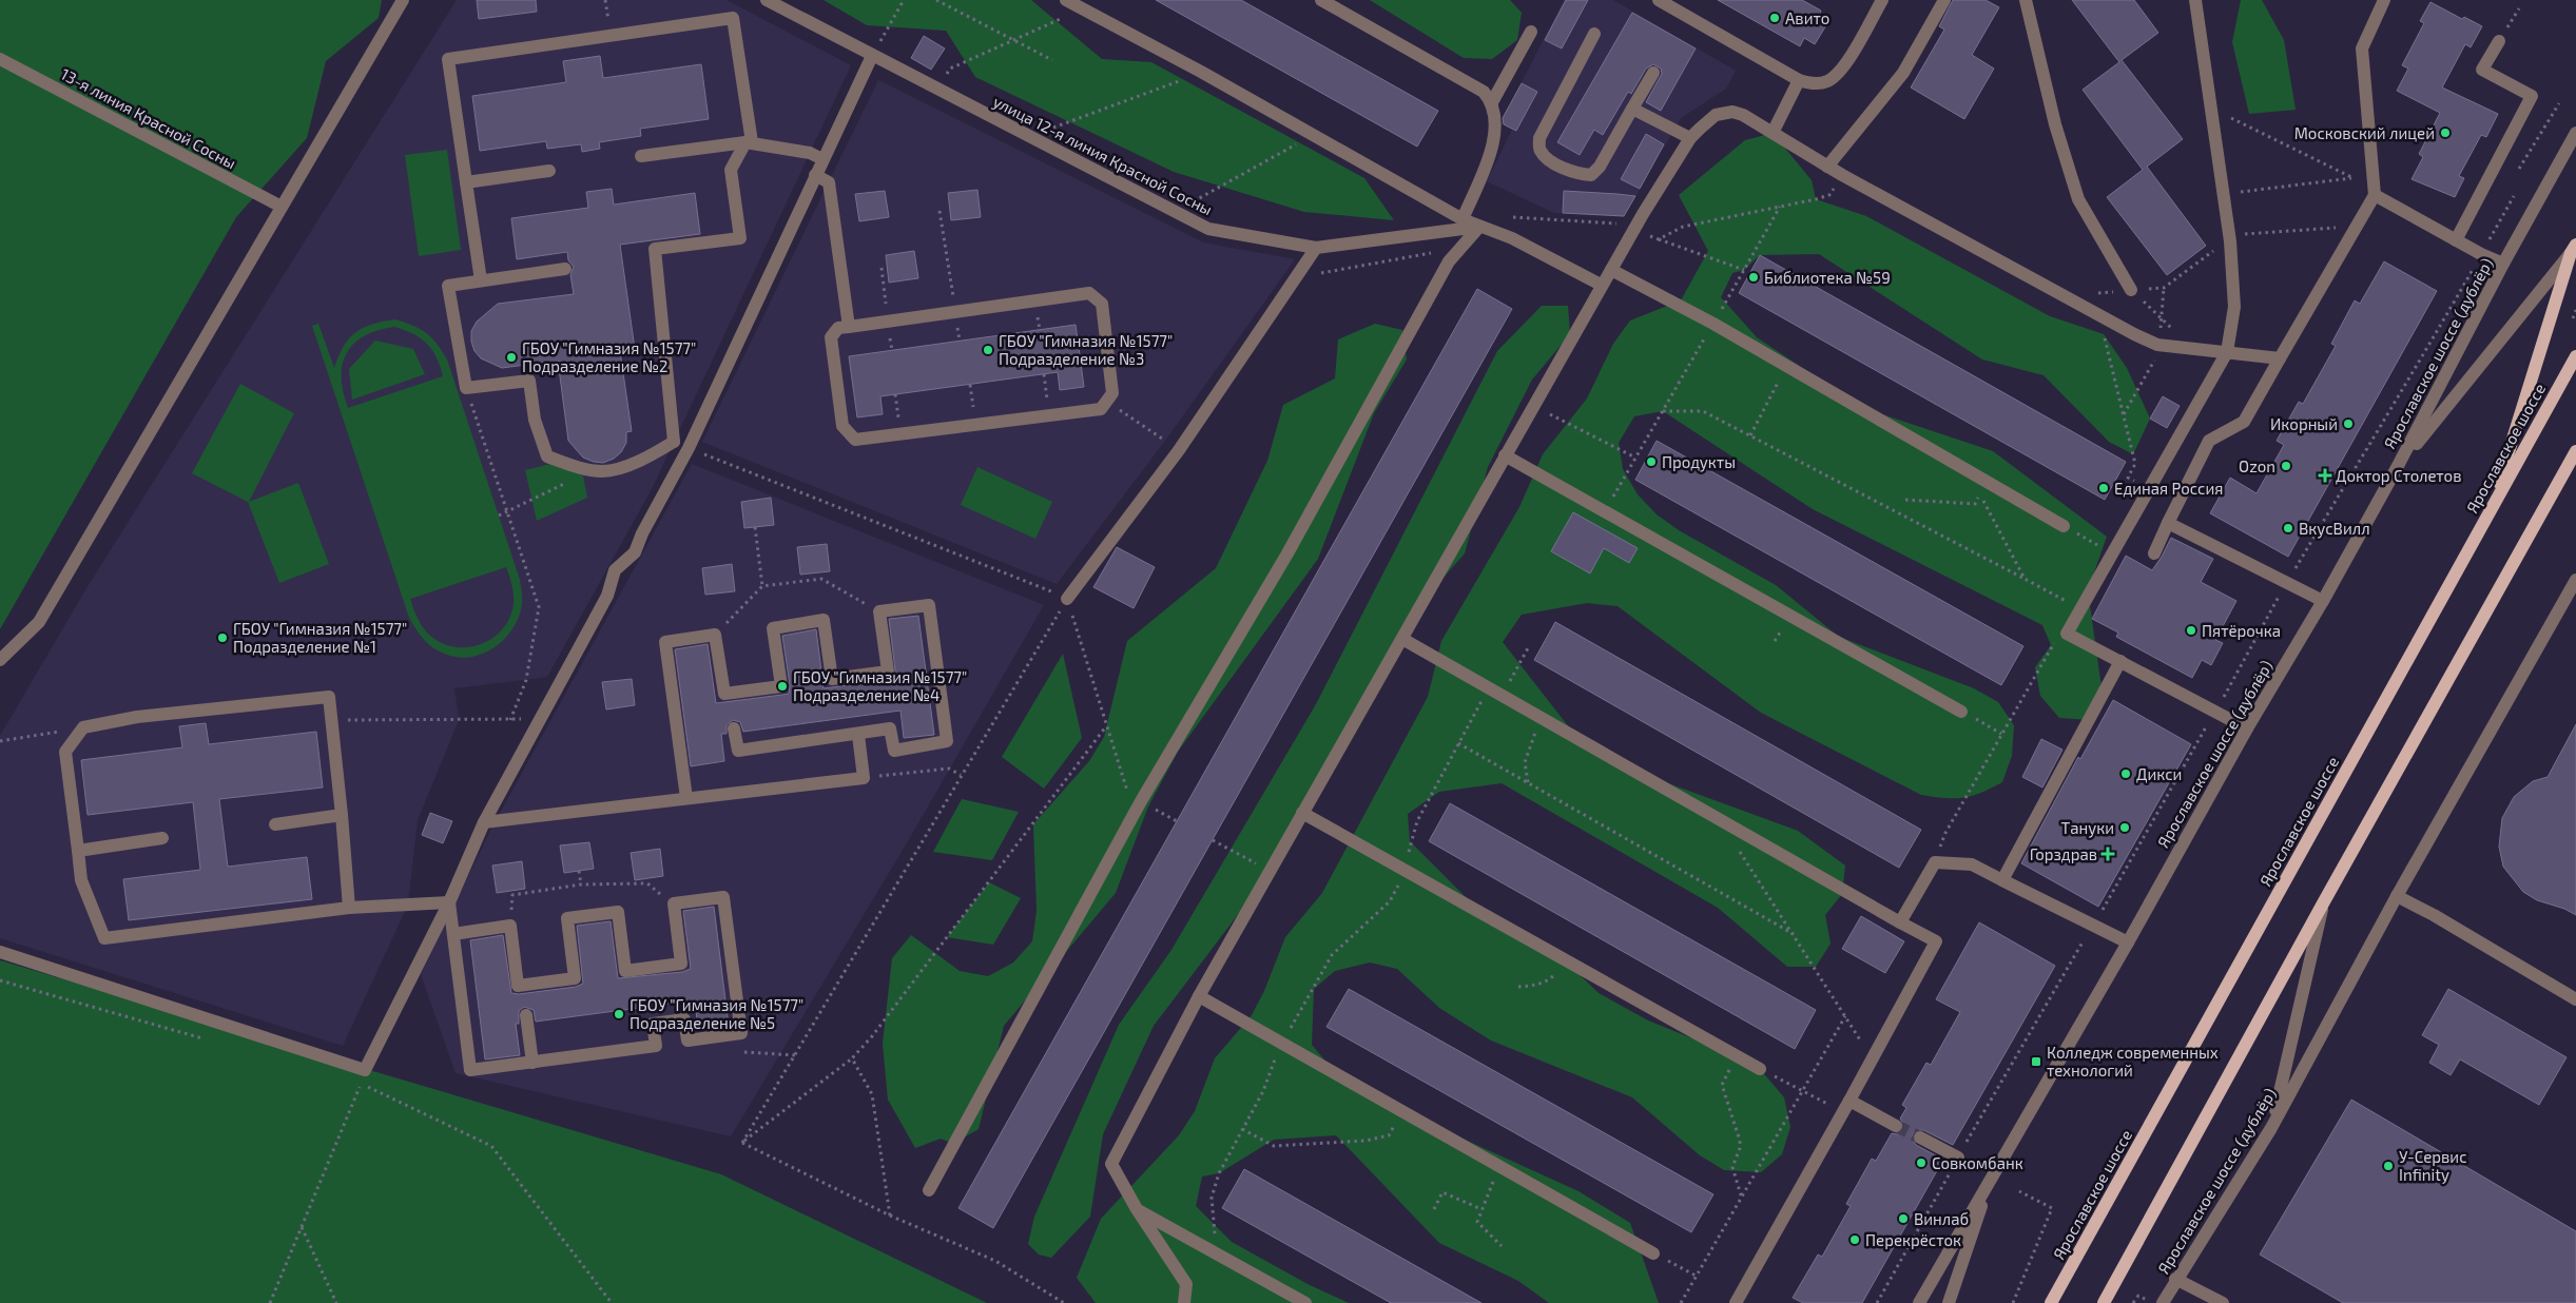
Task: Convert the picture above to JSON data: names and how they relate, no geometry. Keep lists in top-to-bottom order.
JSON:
{
  "streets": {
    "main road": ["Ярославское шоссе"],
    "street": ["13-я линия Красной Сосны", "улица 12-я линия Красной Сосны", "Ярославское шоссе (дублёр)"]
  },
  "places": {
    "other": [
      "Авито",
      "Московский лицей",
      "Библиотека №59",
      "ГБОУ \"Гимназия №1577\" Подразделение №3",
      "ГБОУ \"Гимназия №1577\" Подразделение №2",
      "Икорный",
      "Продукты",
      "Ozon",
      "Единая Россия",
      "ВкусВилл",
      "Пятёрочка",
      "ГБОУ \"Гимназия №1577\" Подразделение №1",
      "ГБОУ \"Гимназия №1577\" Подразделение №4",
      "Дикси",
      "Тануки",
      "ГБОУ \"Гимназия №1577\" Подразделение №5",
      "Совкомбанк",
      "У-Сервис Infinity",
      "Винлаб",
      "Перекрёсток"
    ],
    "health": ["Доктор Столетов", "Горздрав"],
    "transit": ["Колледж современных технологий"]
  }
}
